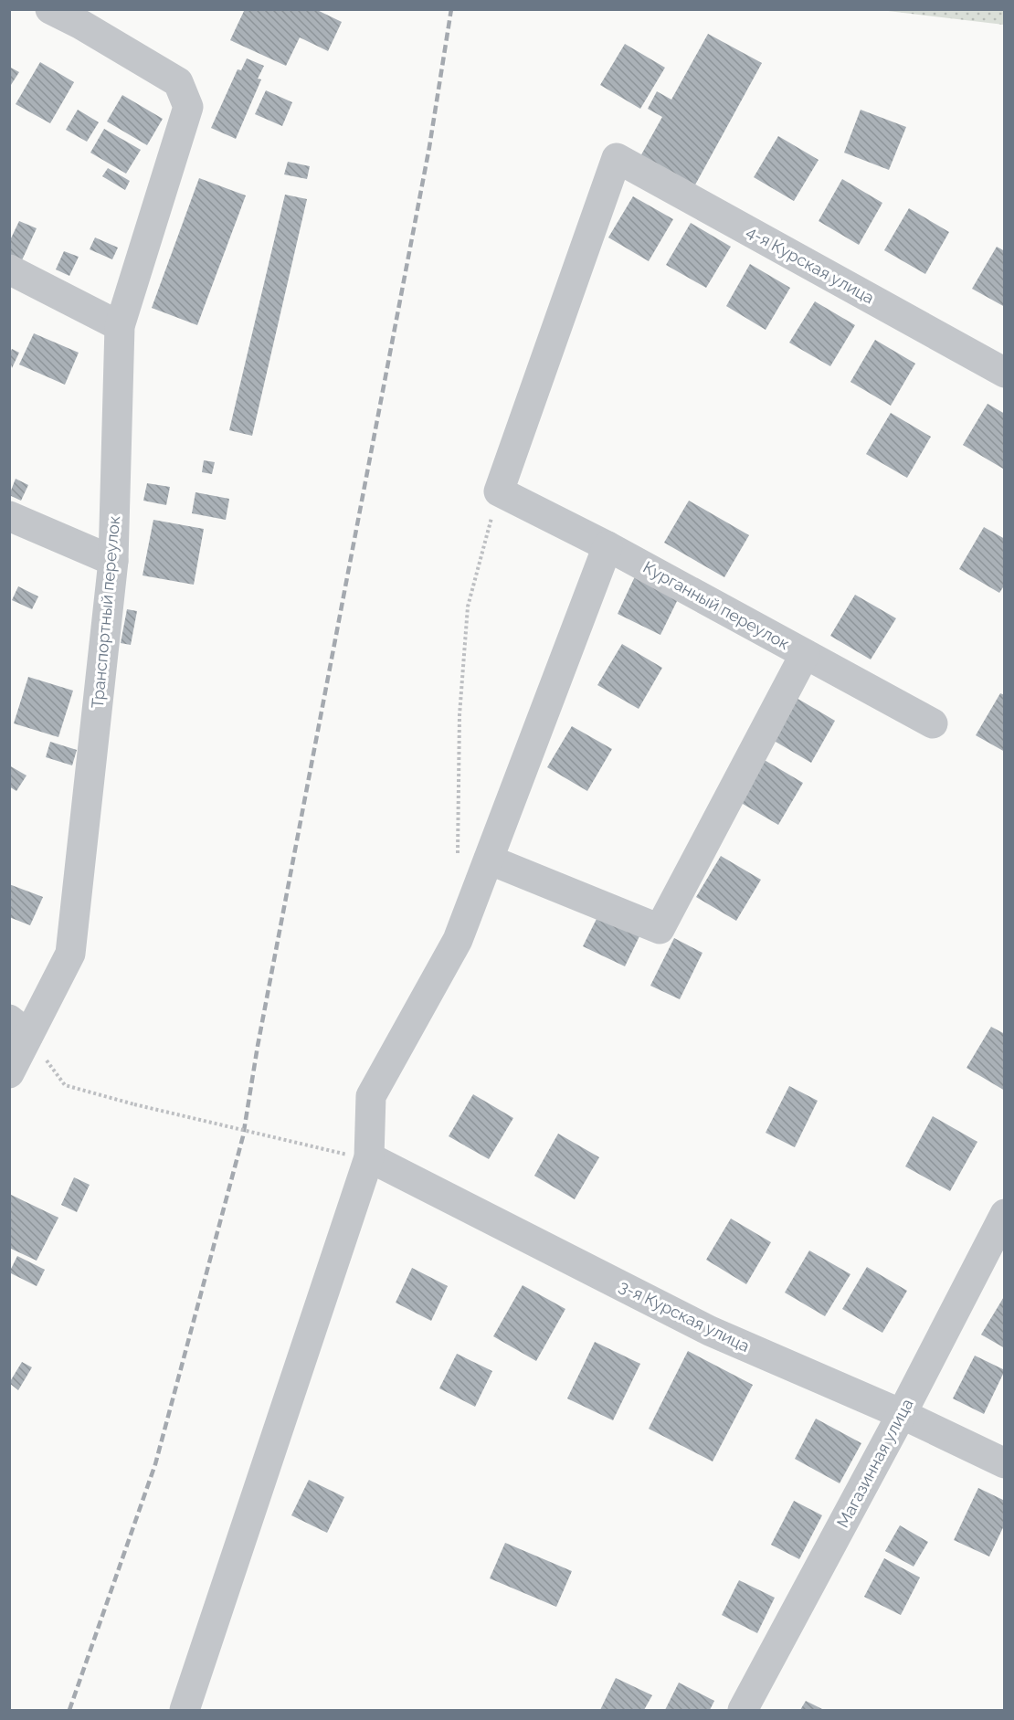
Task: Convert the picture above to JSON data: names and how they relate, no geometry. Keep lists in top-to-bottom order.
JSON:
{
  "streets": {
    "street": [
      "4-я Курская улица",
      "Курганный переулок",
      "Транспортный переулок",
      "3-я Курская улица",
      "Магазинная улица"
    ]
  },
  "crossings": [
    ["4-я Курская улица", "Курганный переулок"],
    ["3-я Курская улица", "Магазинная улица"]
  ]
}
